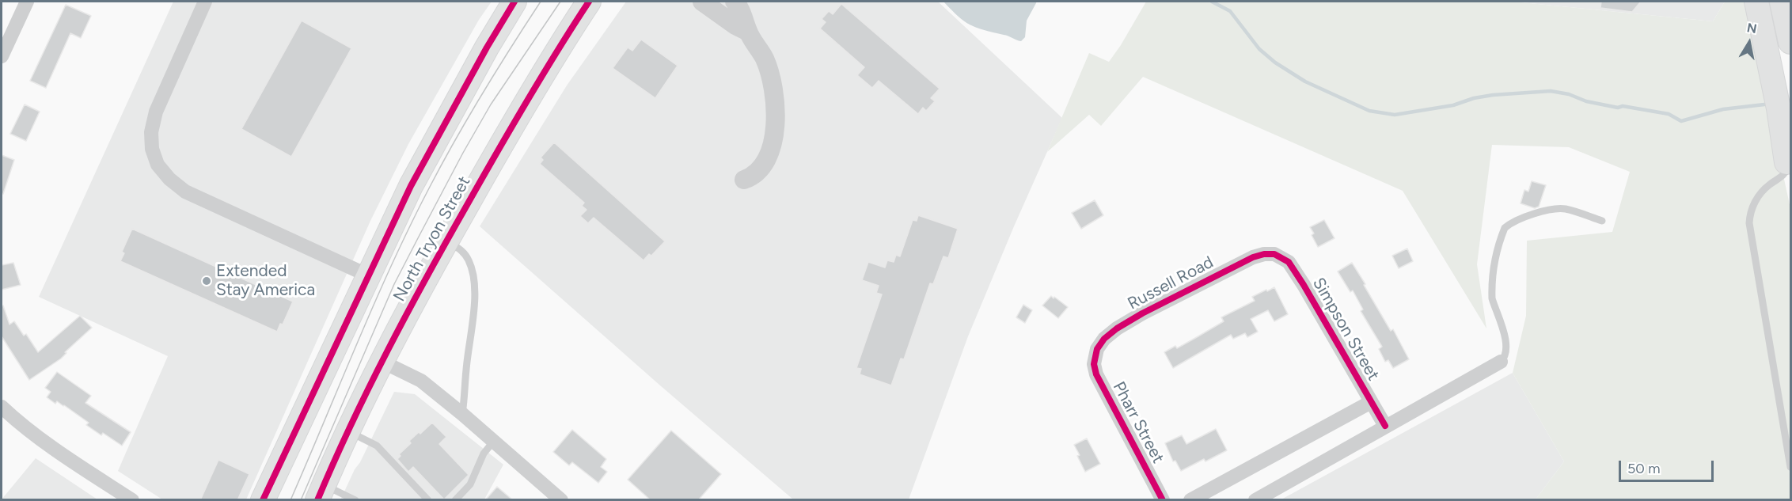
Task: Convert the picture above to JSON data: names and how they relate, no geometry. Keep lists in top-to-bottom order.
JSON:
{
  "streets": {
    "main road": ["North Tryon Street"],
    "street": ["Russell Road", "Simpson Street", "Pharr Street"]
  },
  "crossings": [
    ["Russell Road", "Simpson Street"],
    ["Russell Road", "Pharr Street"]
  ],
  "places": ["Extended Stay America"],
  "scale_bar": "50 m",
  "north": "top"
}
